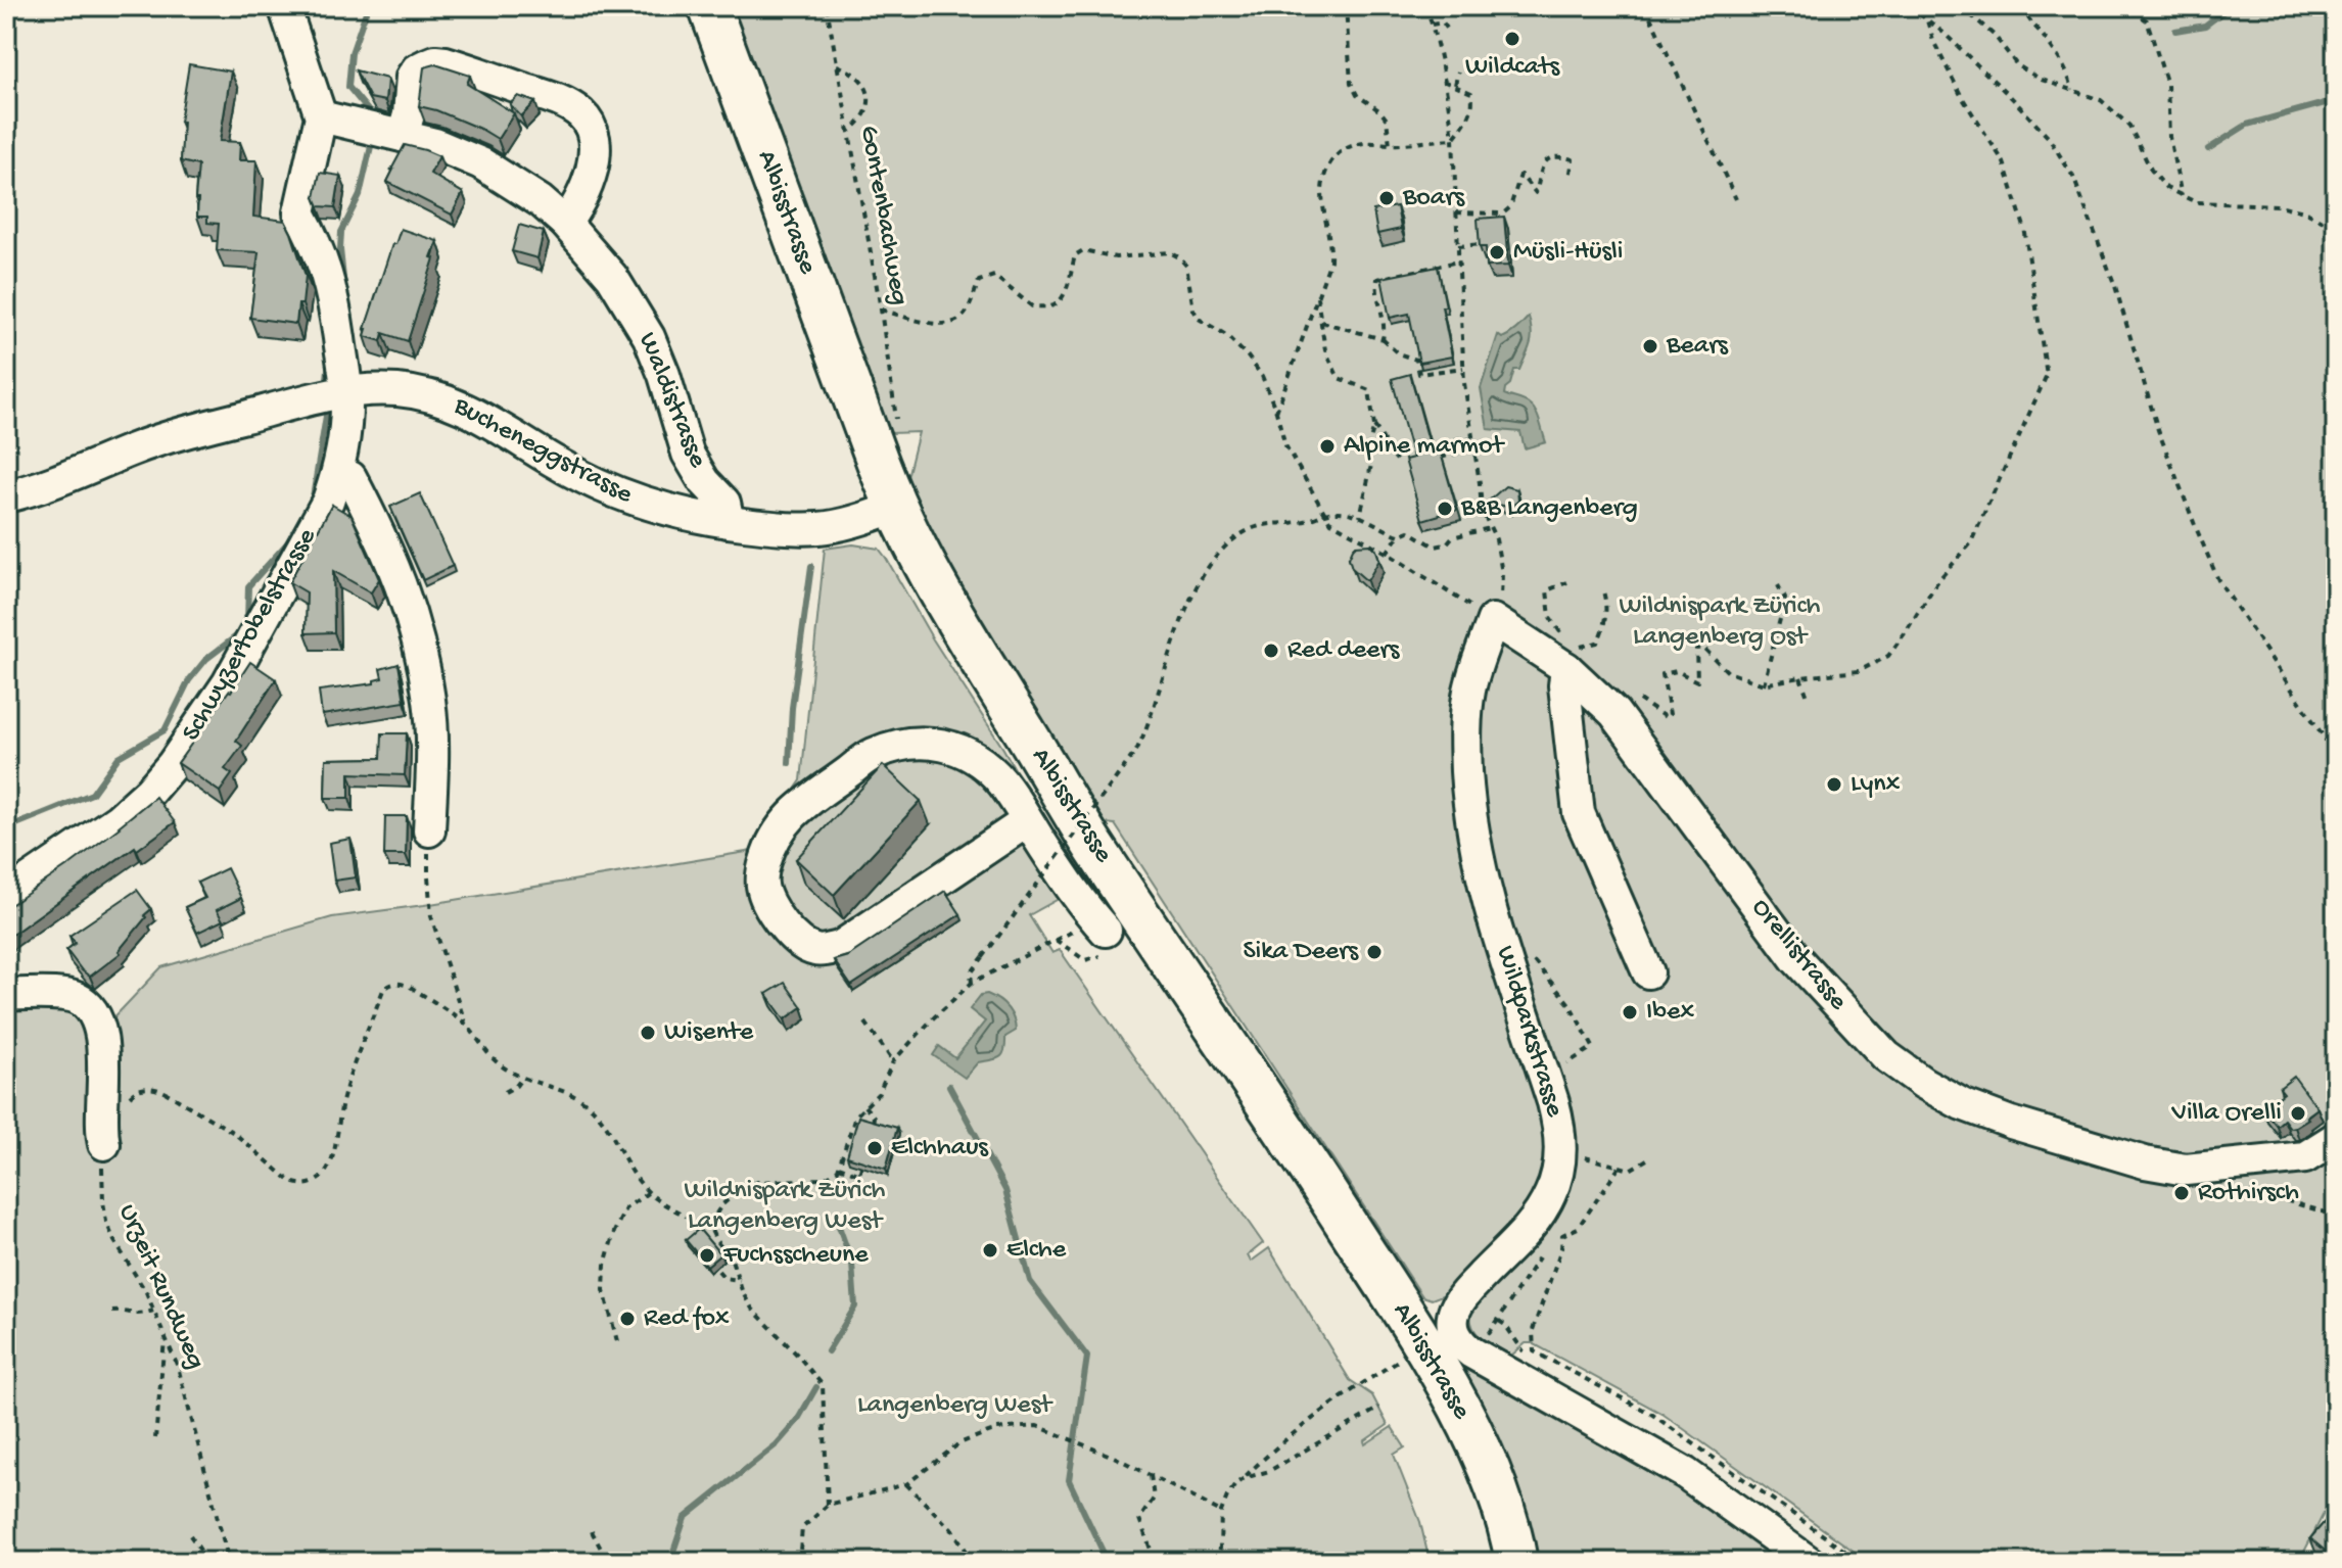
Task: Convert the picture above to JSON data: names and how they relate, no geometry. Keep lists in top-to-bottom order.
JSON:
{
  "streets": {
    "main road": ["Albisstrasse"],
    "street": [
      "Waldistrasse",
      "Bucheneggstrasse",
      "Schwyzertobelstrasse",
      "Orellistrasse",
      "Wildparkstrasse"
    ],
    "path": ["Gontenbachweg", "Urzeit Rundweg"]
  },
  "crossings": [
    ["Albisstrasse", "Bucheneggstrasse"],
    ["Waldistrasse", "Bucheneggstrasse"],
    ["Bucheneggstrasse", "Schwyzertobelstrasse"],
    ["Orellistrasse", "Wildparkstrasse"]
  ],
  "parks": ["Wildnispark Zürich Langenberg Ost", "Wildnispark Zürich Langenberg West", "Langenberg West"],
  "places": [
    "Wildcats",
    "Boars",
    "Müsli-Hüsli",
    "Bears",
    "Alpine marmot",
    "B&B Langenberg",
    "Red deers",
    "Lynx",
    "Sika Deers",
    "Ibex",
    "Wisente",
    "Villa Orelli",
    "Elchhaus",
    "Rothirsch",
    "Elche",
    "Fuchsscheune",
    "Red fox"
  ]
}
